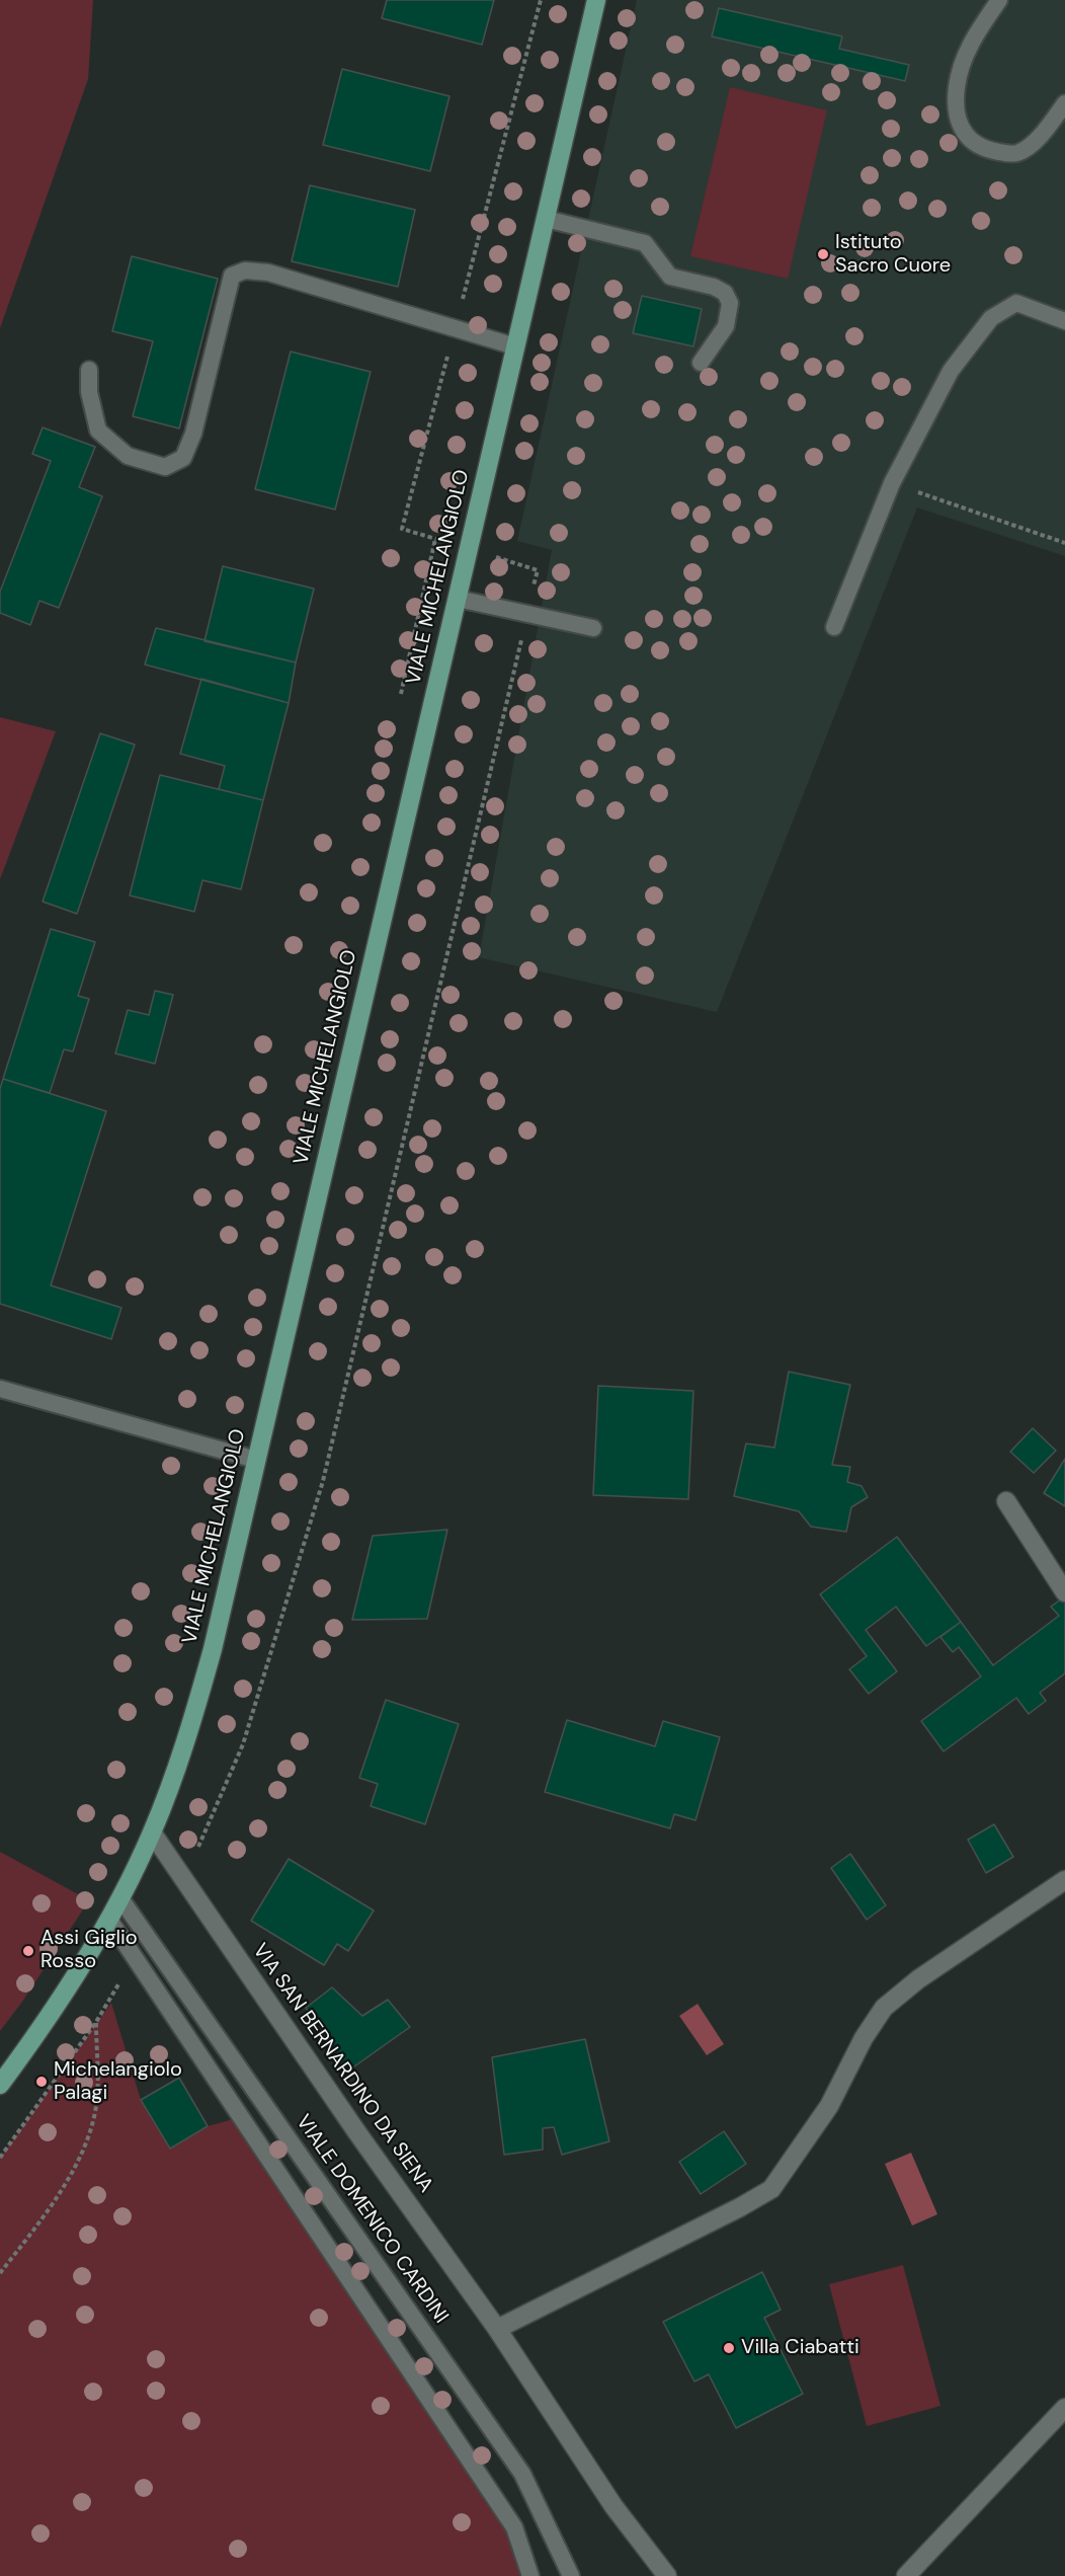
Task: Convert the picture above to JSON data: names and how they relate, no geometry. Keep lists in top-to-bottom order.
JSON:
{
  "streets": {
    "main road": ["VIALE MICHELANGIOLO"],
    "street": ["VIA SAN BERNARDINO DA SIENA"],
    "lane": ["VIALE DOMENICO CARDINI"]
  },
  "crossings": [
    ["VIALE MICHELANGIOLO", "VIA SAN BERNARDINO DA SIENA"],
    ["VIALE MICHELANGIOLO", "VIALE DOMENICO CARDINI"]
  ],
  "places": [
    "Istituto Sacro Cuore",
    "Assi Giglio Rosso",
    "Michelangiolo Palagi",
    "Villa Ciabatti"
  ]
}
